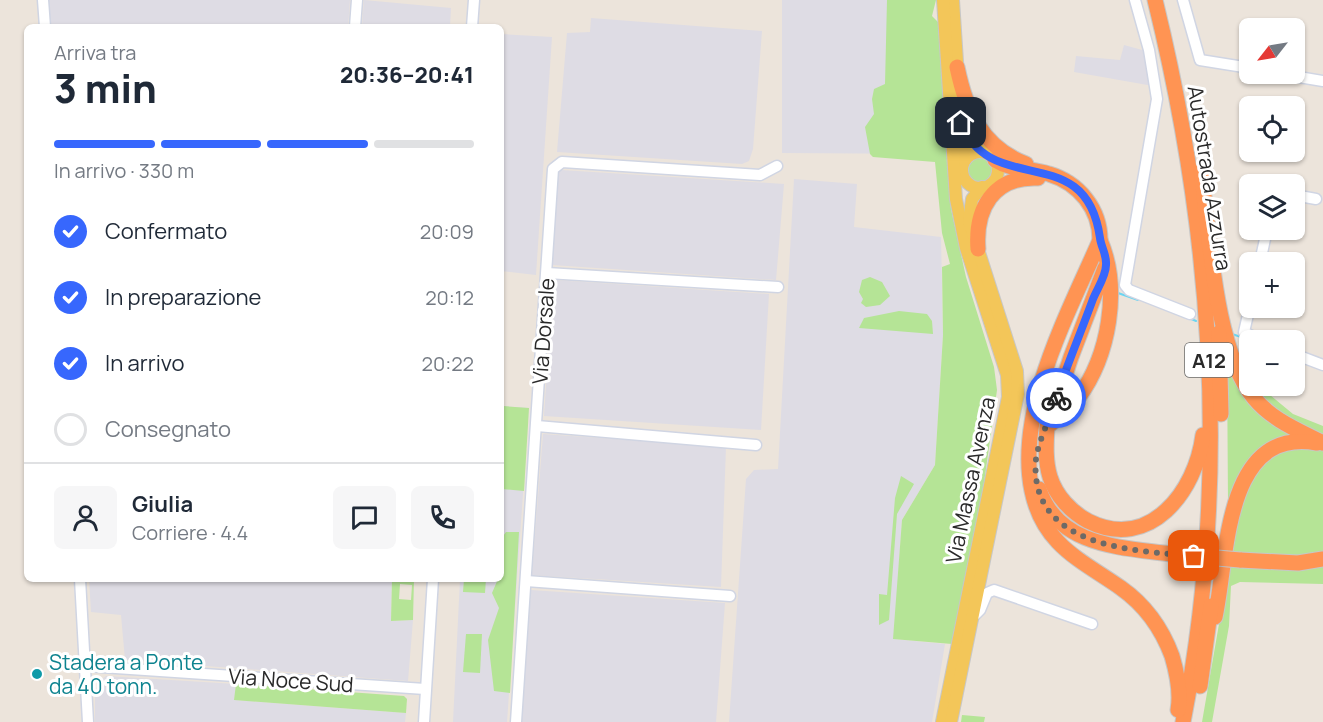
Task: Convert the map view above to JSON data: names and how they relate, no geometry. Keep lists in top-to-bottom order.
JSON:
{
  "streets": {
    "highway": ["Autostrada Azzurra", "A12"],
    "main road": ["Via Massa Avenza"],
    "street": ["Via Dorsale", "Via Noce Sud"]
  },
  "crossings": [
    ["Autostrada Azzurra", "A12"]
  ],
  "places": ["Stadera a Ponte da 40 tonn."],
  "north": "bottom left",
  "page": {
    "map_buttons": ["+", "−"],
    "heading": ["3 min", "Arriva tra", "20:36–20:41"],
    "panel": ["Giulia", "Corriere · 4.4"],
    "bar": "In arrivo · 330 m",
    "list": [
      ["Confermato", "20:09"],
      ["In preparazione", "20:12"],
      ["In arrivo", "20:22"],
      "Consegnato"
    ]
  }
}
